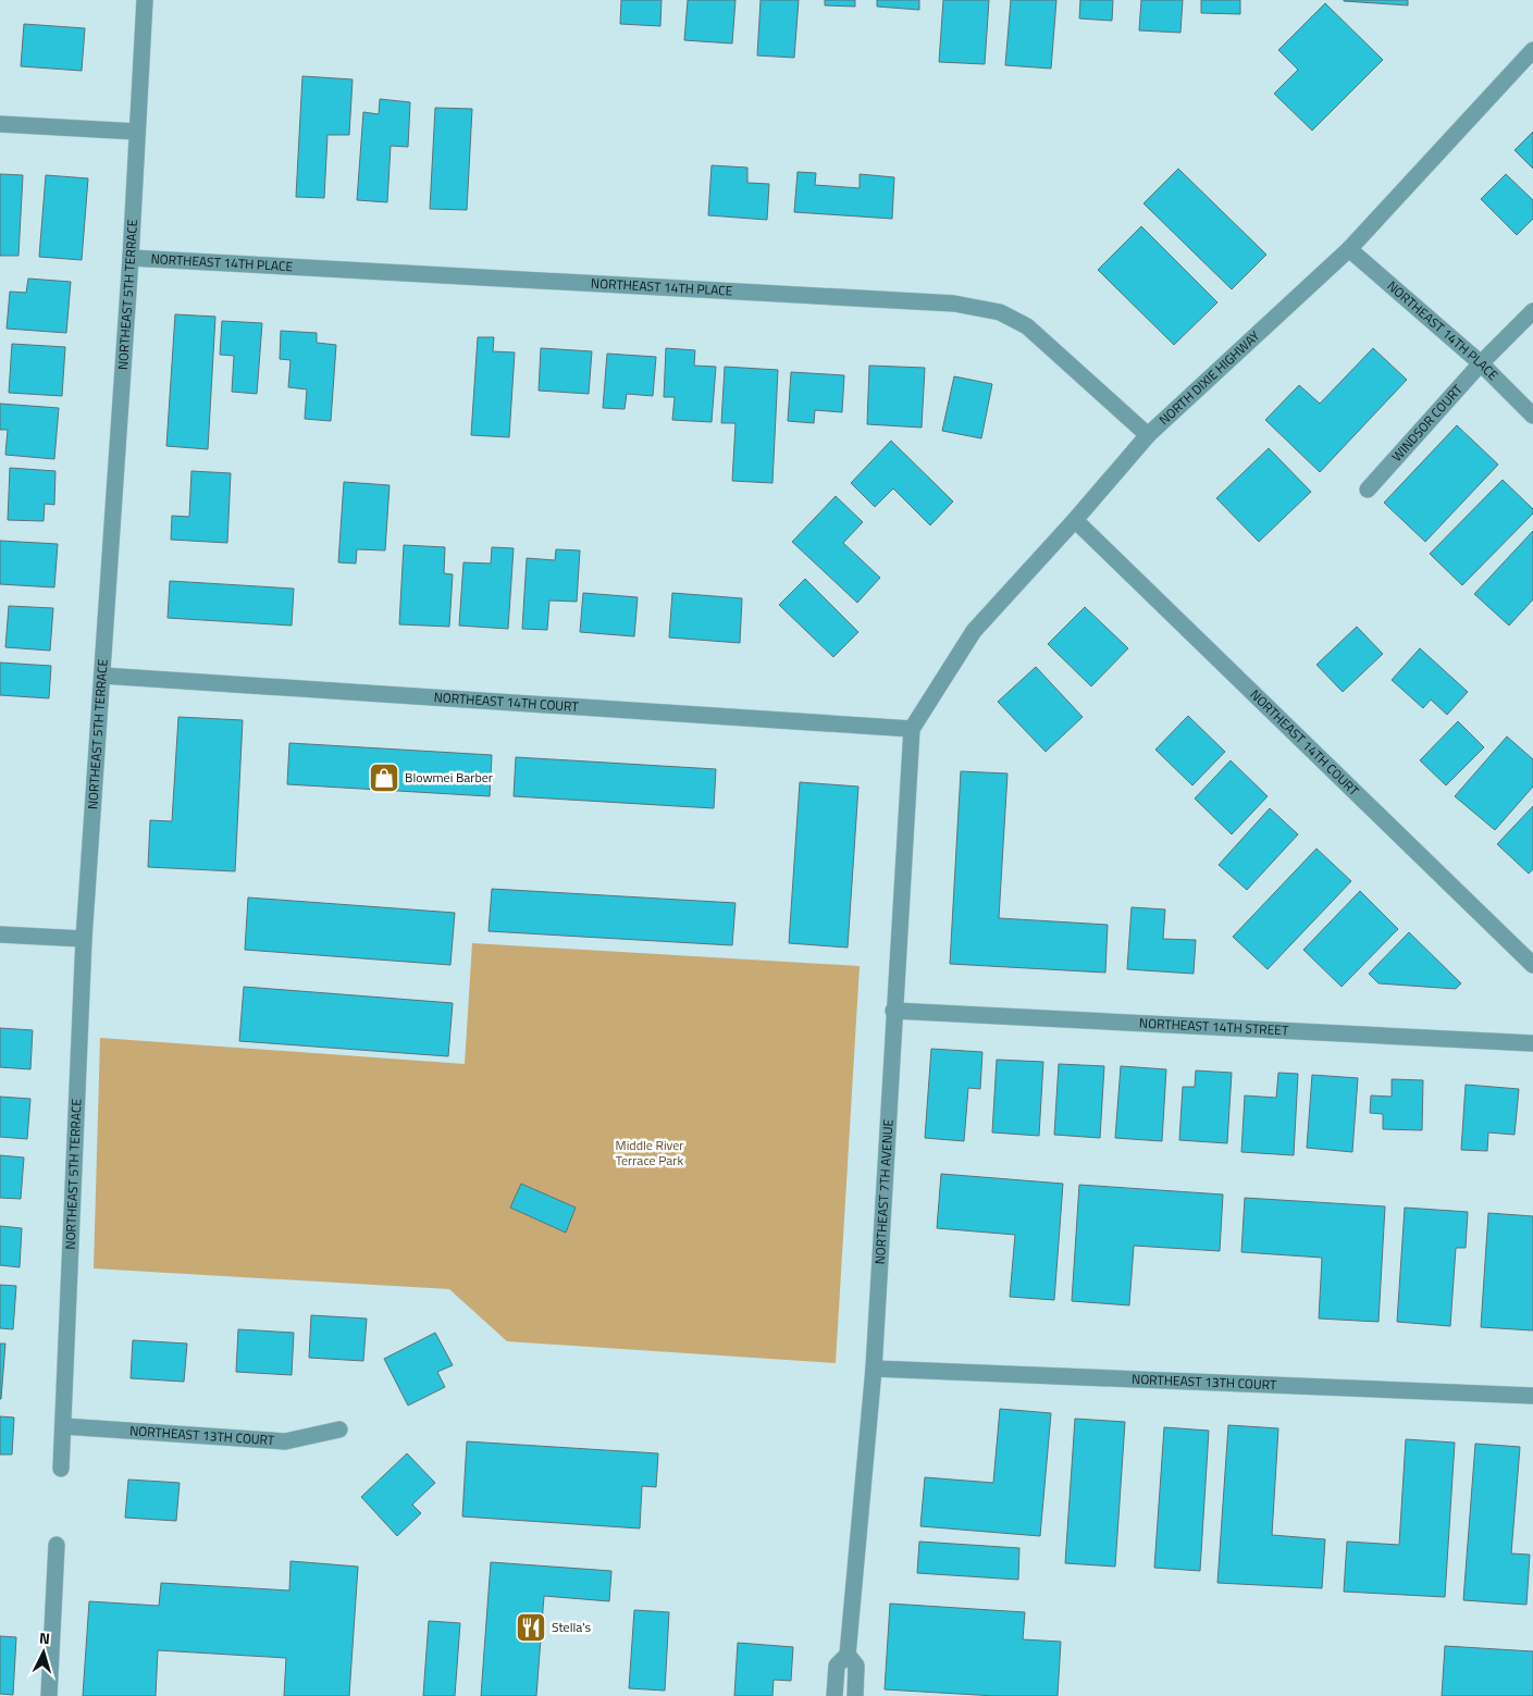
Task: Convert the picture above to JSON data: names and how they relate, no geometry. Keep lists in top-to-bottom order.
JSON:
{
  "streets": {
    "street": [
      "NORTHEAST 14TH PLACE",
      "NORTHEAST 5TH TERRACE",
      "NORTH DIXIE HIGHWAY",
      "WINDSOR COURT",
      "NORTHEAST 14TH COURT",
      "NORTHEAST 14TH STREET",
      "NORTHEAST 7TH AVENUE",
      "NORTHEAST 13TH COURT"
    ]
  },
  "crossings": [
    ["NORTHEAST 14TH PLACE", "NORTHEAST 5TH TERRACE"],
    ["NORTHEAST 14TH PLACE", "NORTH DIXIE HIGHWAY"],
    ["NORTHEAST 14TH PLACE", "WINDSOR COURT"],
    ["NORTHEAST 5TH TERRACE", "NORTHEAST 14TH COURT"],
    ["NORTHEAST 5TH TERRACE", "NORTHEAST 13TH COURT"],
    ["NORTH DIXIE HIGHWAY", "NORTHEAST 14TH COURT"],
    ["NORTH DIXIE HIGHWAY", "NORTHEAST 7TH AVENUE"],
    ["NORTHEAST 14TH COURT", "NORTHEAST 7TH AVENUE"],
    ["NORTHEAST 14TH STREET", "NORTHEAST 7TH AVENUE"],
    ["NORTHEAST 7TH AVENUE", "NORTHEAST 13TH COURT"]
  ],
  "parks": ["Middle River Terrace Park"],
  "places": {
    "shop": ["Blowmei Barber"],
    "restaurant": ["Stella's"]
  },
  "north": "top"
}
